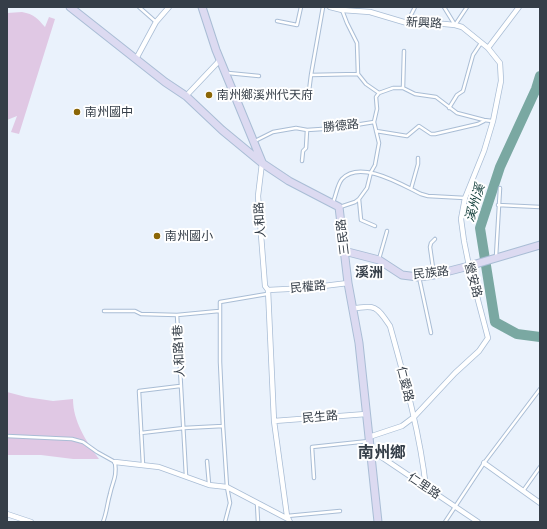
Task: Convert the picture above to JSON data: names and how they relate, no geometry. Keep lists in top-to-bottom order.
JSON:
{
  "streets": {
    "main road": ["三民路", "民族路"],
    "street": [
      "新興路",
      "人和路",
      "營安路",
      "民權路",
      "仁愛路",
      "民生路",
      "仁里路"
    ],
    "lane": ["勝德路", "人和路1巷"]
  },
  "crossings": [
    ["新興路", "營安路"],
    ["人和路", "三民路"],
    ["人和路", "民權路"],
    ["人和路", "民生路"],
    ["三民路", "民族路"],
    ["三民路", "營安路"],
    ["三民路", "民權路"],
    ["三民路", "仁愛路"],
    ["三民路", "民生路"],
    ["三民路", "仁里路"],
    ["民族路", "營安路"],
    ["營安路", "仁愛路"],
    ["仁愛路", "仁里路"]
  ],
  "districts": ["溪洲", "南州鄉"],
  "water": ["溪州溪"],
  "places": ["南州鄉溪州代天府", "南州國中", "南州國小"]
}
